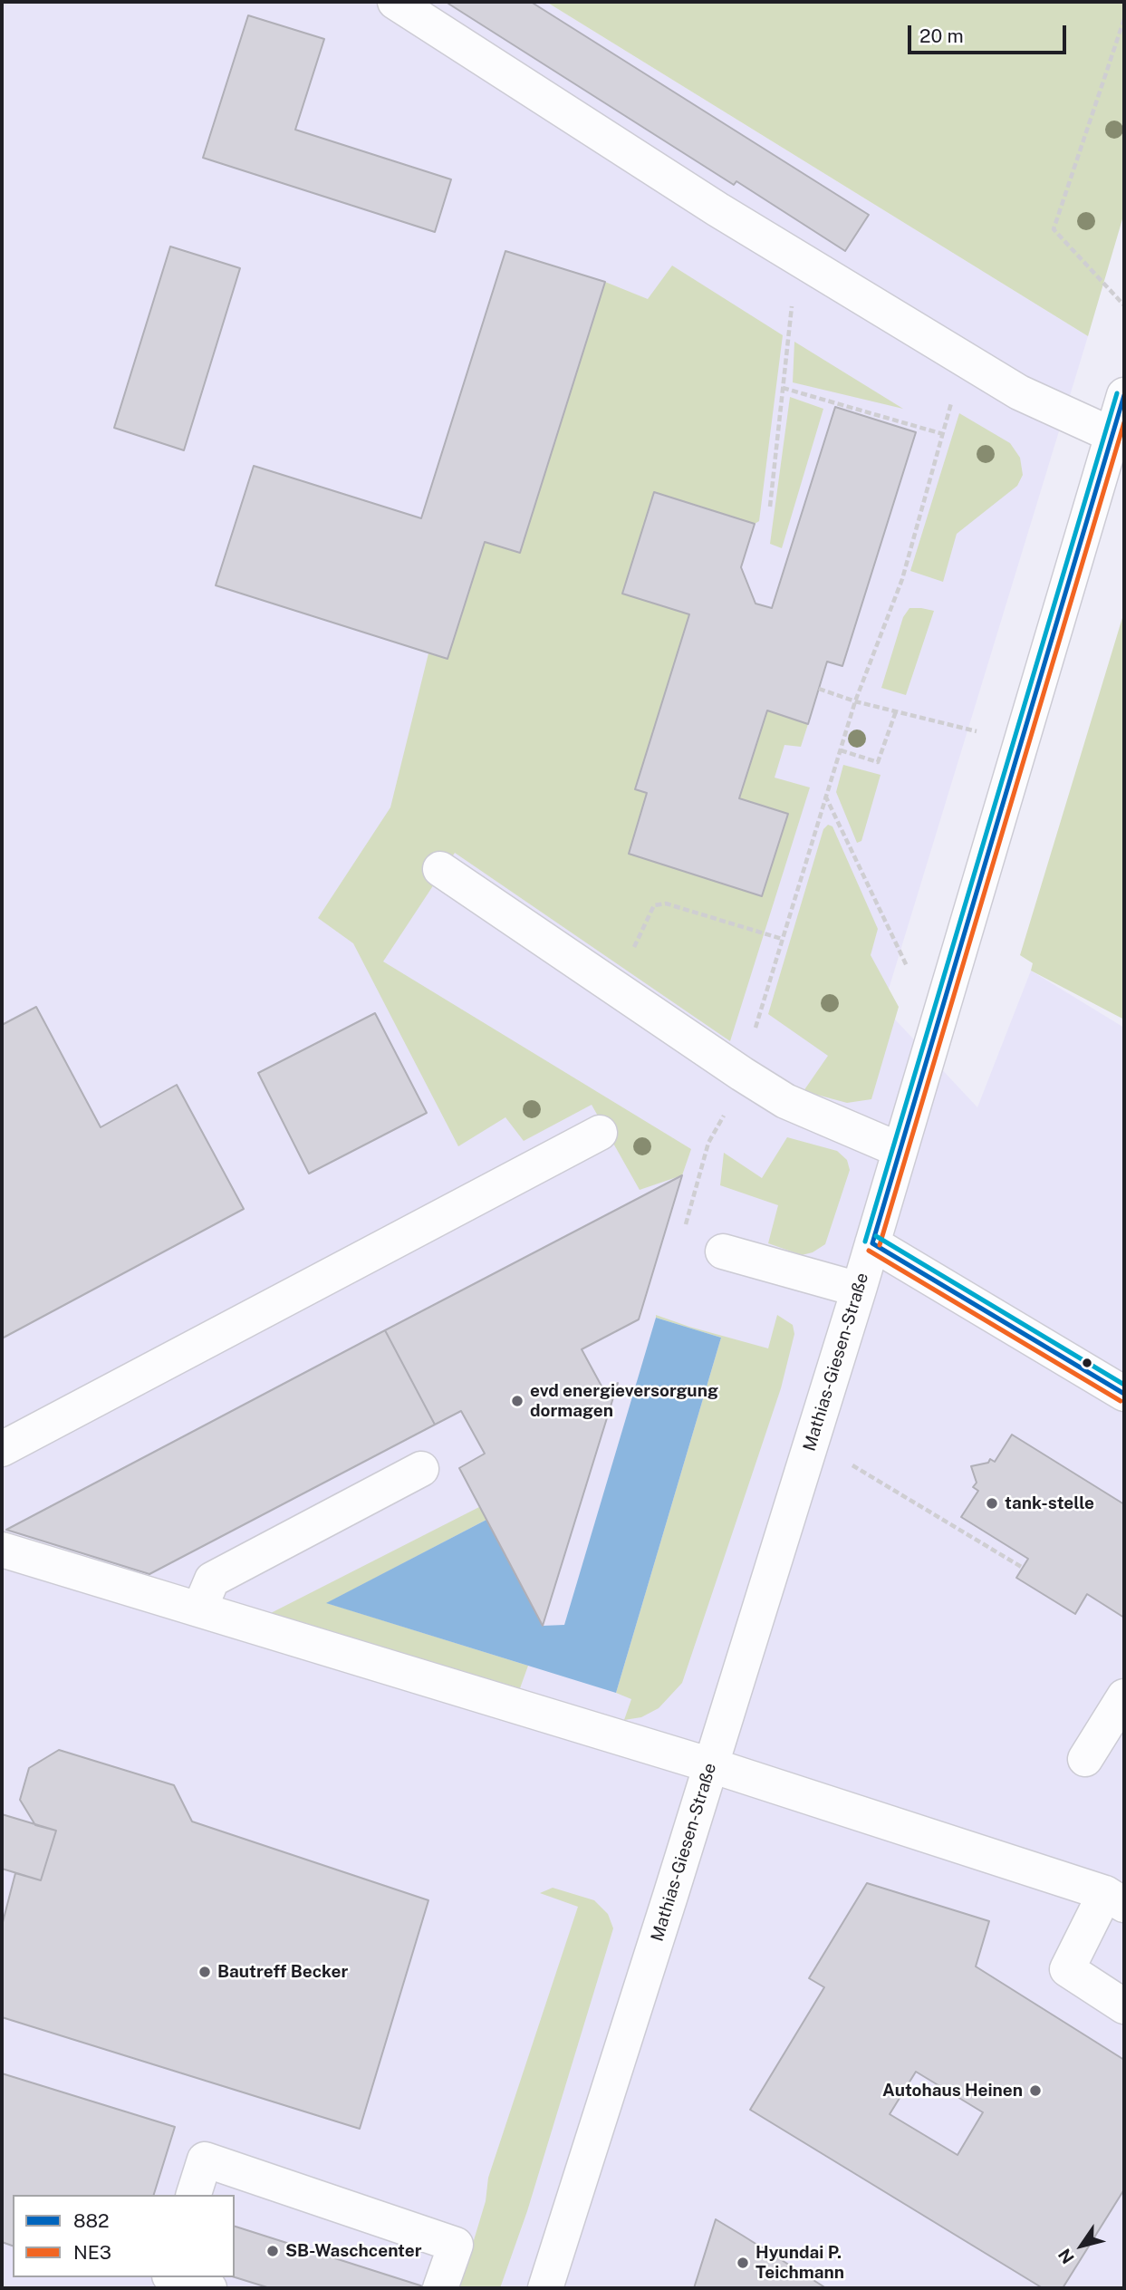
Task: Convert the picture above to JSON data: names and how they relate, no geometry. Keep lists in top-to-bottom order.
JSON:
{
  "streets": {
    "street": ["Mathias-Giesen-Straße"]
  },
  "places": [
    "evd energieversorgung dormagen",
    "tank-stelle",
    "Bautreff Becker",
    "Autohaus Heinen",
    "SB-Waschcenter",
    "Hyundai P. Teichmann"
  ],
  "lines": ["transit line 882", "transit line NE3"],
  "legend": ["882", "NE3"],
  "scale_bar": "20 m",
  "north": "bottom left"
}
